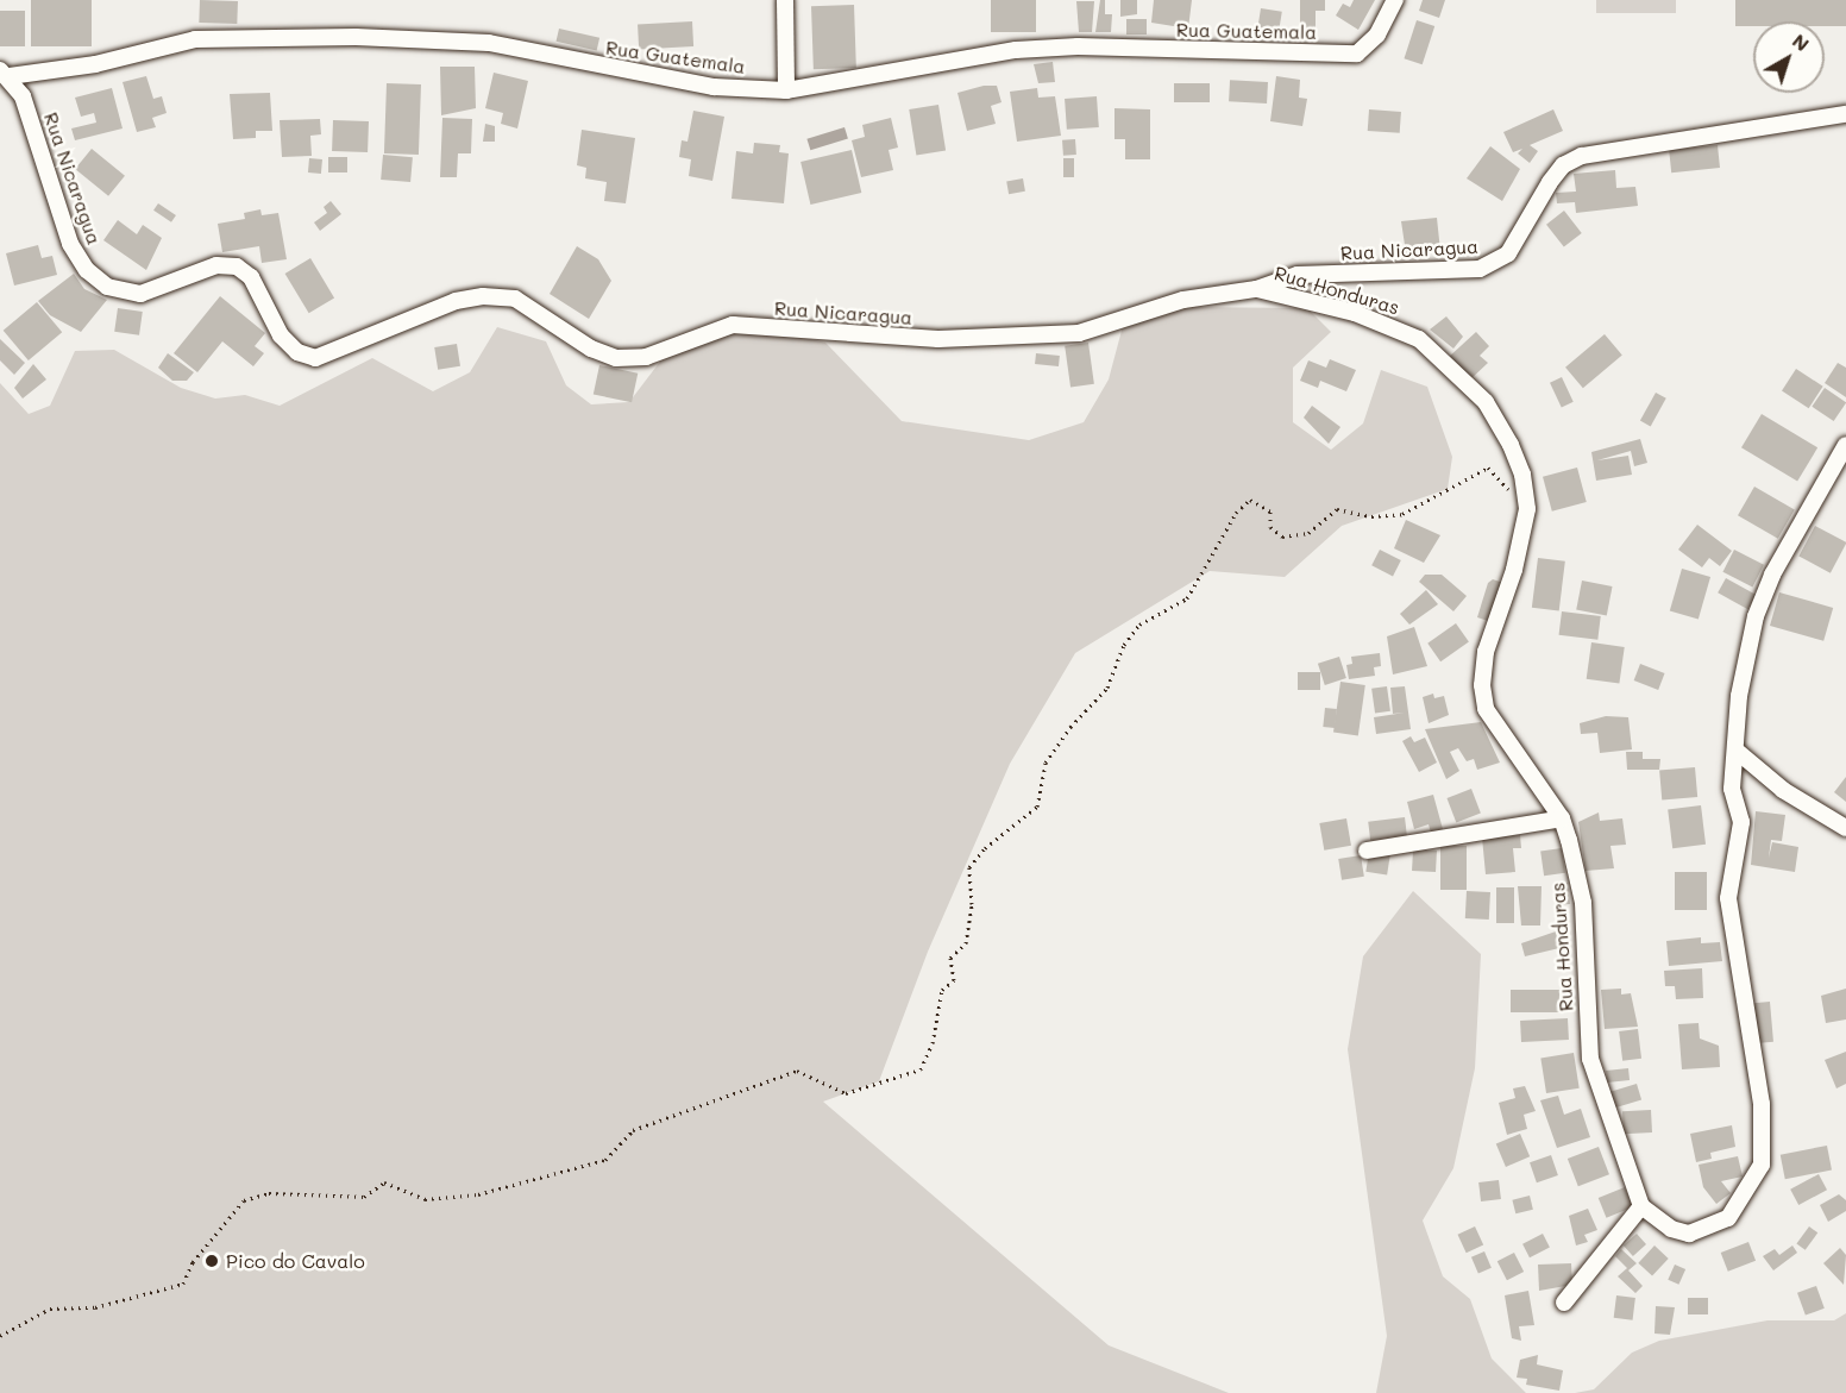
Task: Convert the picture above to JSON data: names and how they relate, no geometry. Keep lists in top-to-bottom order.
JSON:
{
  "streets": {
    "street": ["Rua Guatemala", "Rua Nicaragua", "Rua Honduras"]
  },
  "crossings": [
    ["Rua Guatemala", "Rua Nicaragua"],
    ["Rua Nicaragua", "Rua Honduras"]
  ],
  "places": ["Pico do Cavalo"],
  "north": "top right"
}
